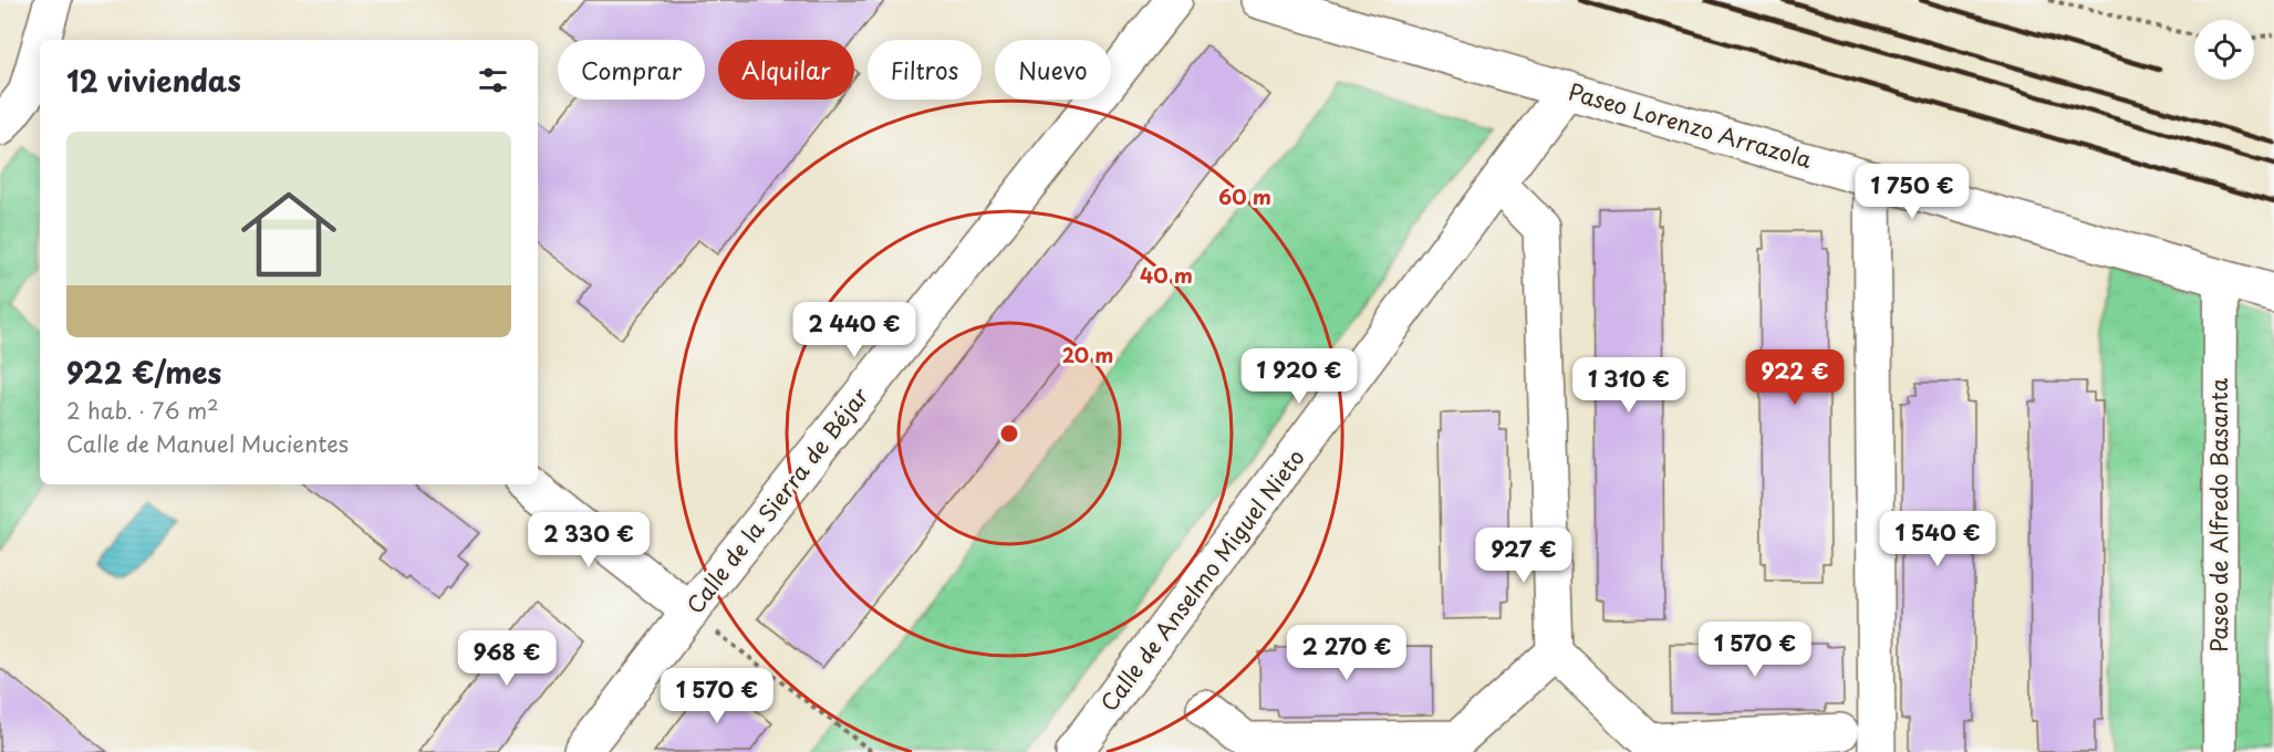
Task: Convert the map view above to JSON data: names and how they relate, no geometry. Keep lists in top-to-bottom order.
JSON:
{
  "streets": {
    "street": [
      "Paseo Lorenzo Arrazola",
      "Calle de la Sierra de Béjar",
      "Paseo de Alfredo Basanta",
      "Calle de Anselmo Miguel Nieto"
    ]
  },
  "crossings": [
    ["Paseo Lorenzo Arrazola", "Paseo de Alfredo Basanta"],
    ["Paseo Lorenzo Arrazola", "Calle de Anselmo Miguel Nieto"]
  ],
  "page": {
    "chip": [
      "Comprar",
      "Alquilar",
      "Filtros",
      "Nuevo"
    ],
    "heading": "12 viviendas",
    "list": [
      {
        "name": "922 €/mes",
        "note": "2 hab. · 76 m² · Calle de Manuel Mucientes"
      }
    ],
    "price": [
      "1 750 €",
      "2 440 €",
      "1 920 €",
      "922 €",
      "1 310 €",
      "1 540 €",
      "2 330 €",
      "927 €",
      "1 570 €",
      "2 270 €",
      "968 €",
      "1 570 €"
    ]
  },
  "rings": ["60 m", "40 m", "20 m"]
}
